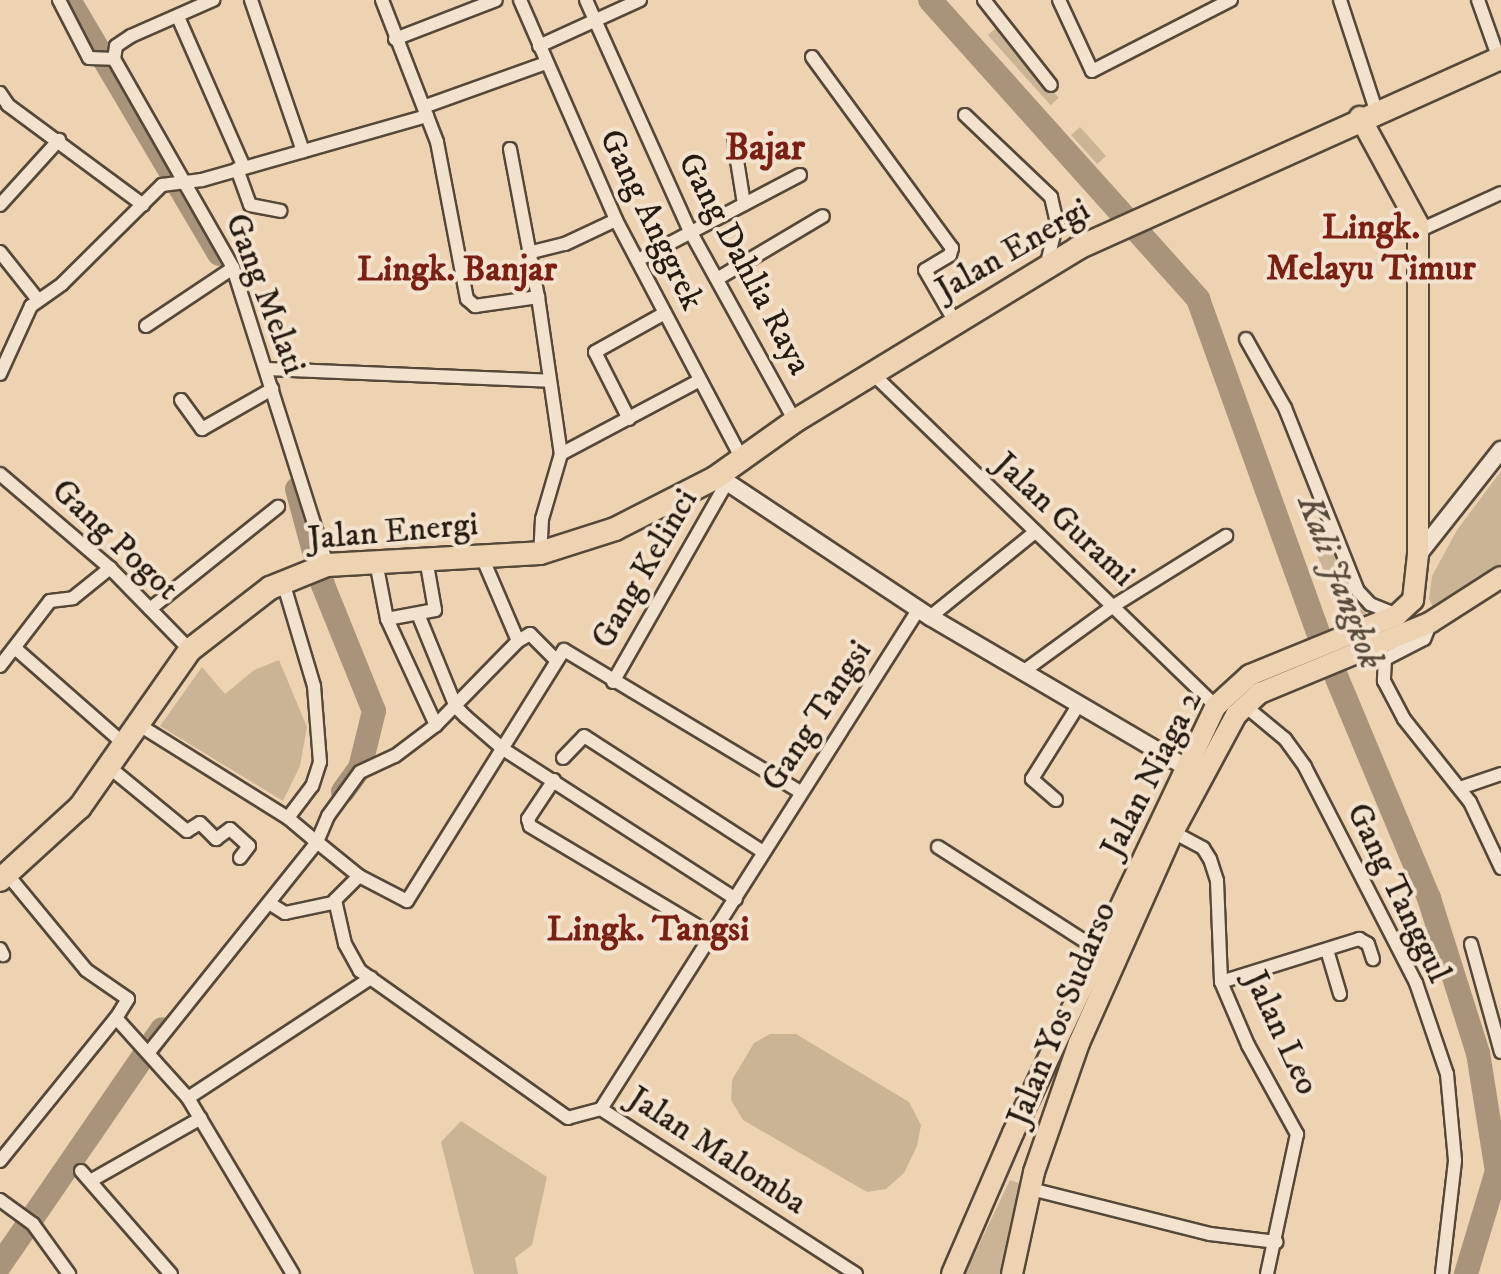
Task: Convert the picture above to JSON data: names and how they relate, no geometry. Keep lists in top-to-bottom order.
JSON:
{
  "streets": {
    "highway": ["Jalan Energi"],
    "main road": ["Jalan Niaga 2", "Jalan Yos Sudarso"],
    "street": [
      "Gang Anggrek",
      "Gang Dahlia Raya",
      "Gang Melati",
      "Jalan Gurami",
      "Gang Pogot",
      "Gang Kelinci",
      "Gang Tangsi",
      "Gang Tanggul",
      "Jalan Leo",
      "Jalan Malomba"
    ]
  },
  "crossings": [
    ["Gang Anggrek", "Jalan Energi"],
    ["Jalan Energi", "Gang Dahlia Raya"],
    ["Jalan Energi", "Gang Melati"],
    ["Jalan Energi", "Jalan Gurami"],
    ["Jalan Energi", "Gang Pogot"],
    ["Jalan Energi", "Gang Kelinci"],
    ["Jalan Gurami", "Gang Tangsi"],
    ["Jalan Gurami", "Jalan Niaga 2"],
    ["Gang Tangsi", "Jalan Malomba"],
    ["Jalan Niaga 2", "Jalan Yos Sudarso"],
    ["Gang Tanggul", "Jalan Yos Sudarso"],
    ["Jalan Yos Sudarso", "Jalan Leo"]
  ],
  "districts": [
    "Bajar",
    "Lingk. Melayu Timur",
    "Lingk. Banjar",
    "Lingk. Tangsi"
  ],
  "water": ["Kali Jangkok"]
}
